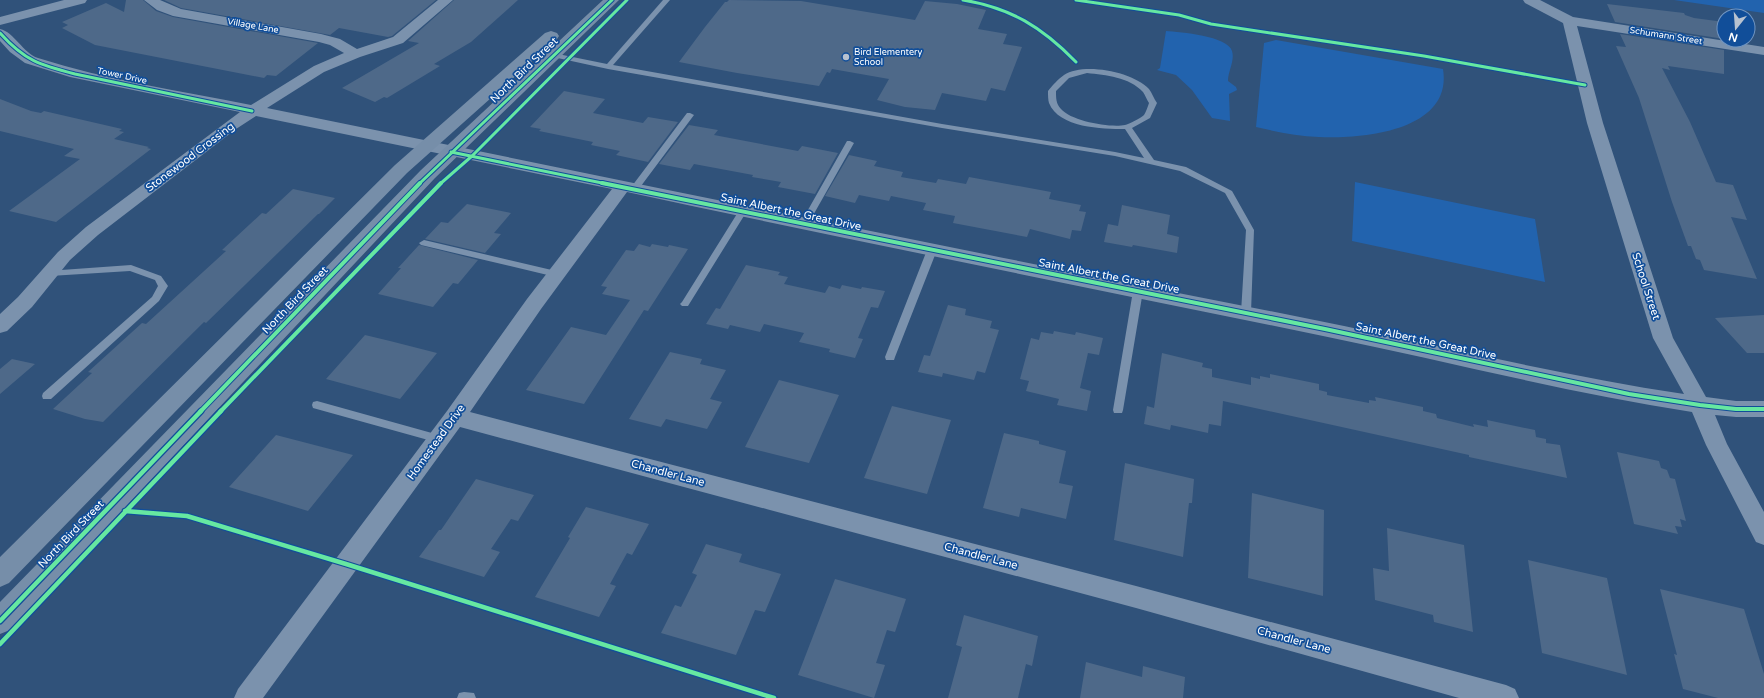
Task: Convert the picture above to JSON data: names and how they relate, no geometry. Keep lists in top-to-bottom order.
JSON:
{
  "streets": {
    "street": [
      "Village Lane",
      "Schumann Street",
      "North Bird Street",
      "Tower Drive",
      "Stonewood Crossing",
      "Saint Albert the Great Drive",
      "School Street",
      "Homestead Drive",
      "Chandler Lane"
    ]
  },
  "crossings": [
    ["Village Lane", "Stonewood Crossing"],
    ["Schumann Street", "School Street"],
    ["North Bird Street", "Tower Drive"],
    ["North Bird Street", "Saint Albert the Great Drive"],
    ["Tower Drive", "Stonewood Crossing"],
    ["Tower Drive", "Saint Albert the Great Drive"],
    ["Saint Albert the Great Drive", "School Street"],
    ["Saint Albert the Great Drive", "Homestead Drive"],
    ["Homestead Drive", "Chandler Lane"]
  ],
  "places": ["Bird Elementery School"],
  "north": "bottom"
}
